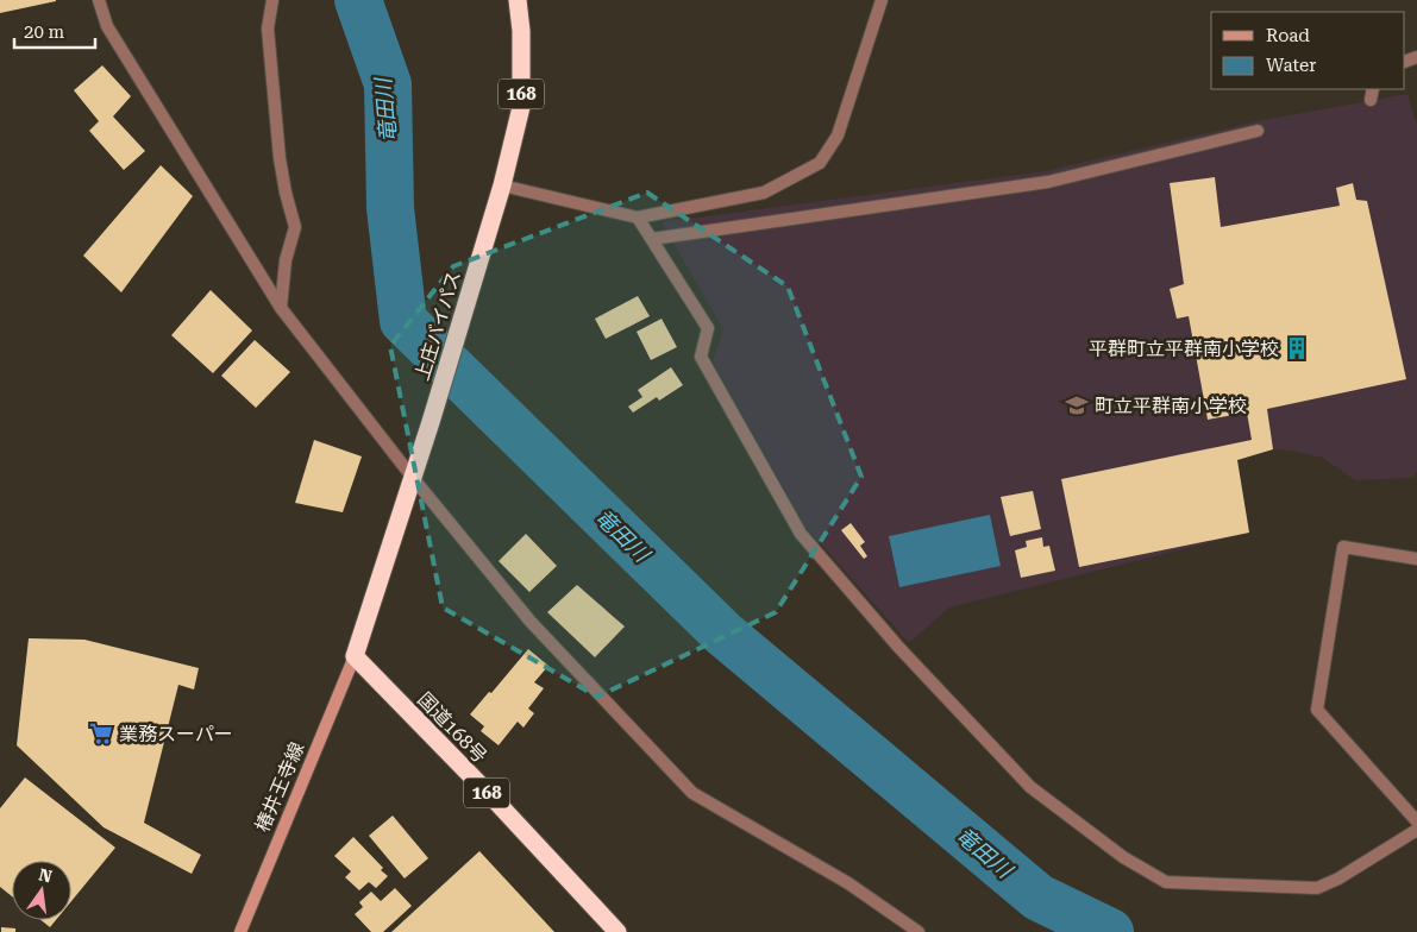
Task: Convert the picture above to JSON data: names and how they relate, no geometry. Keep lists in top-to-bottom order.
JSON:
{
  "streets": {
    "highway": ["168", "上庄バイパス", "国道168号"],
    "main road": ["椿井王寺線"]
  },
  "crossings": [
    ["上庄バイパス", "国道168号"],
    ["上庄バイパス", "椿井王寺線"],
    ["国道168号", "椿井王寺線"]
  ],
  "water": ["竜田川"],
  "places": {
    "building": ["平群町立平群南小学校"],
    "school or university": ["町立平群南小学校"],
    "supermarket": ["業務スーパー"]
  },
  "legend": ["Road", "Water"],
  "scale_bar": "20 m",
  "north": "top"
}
